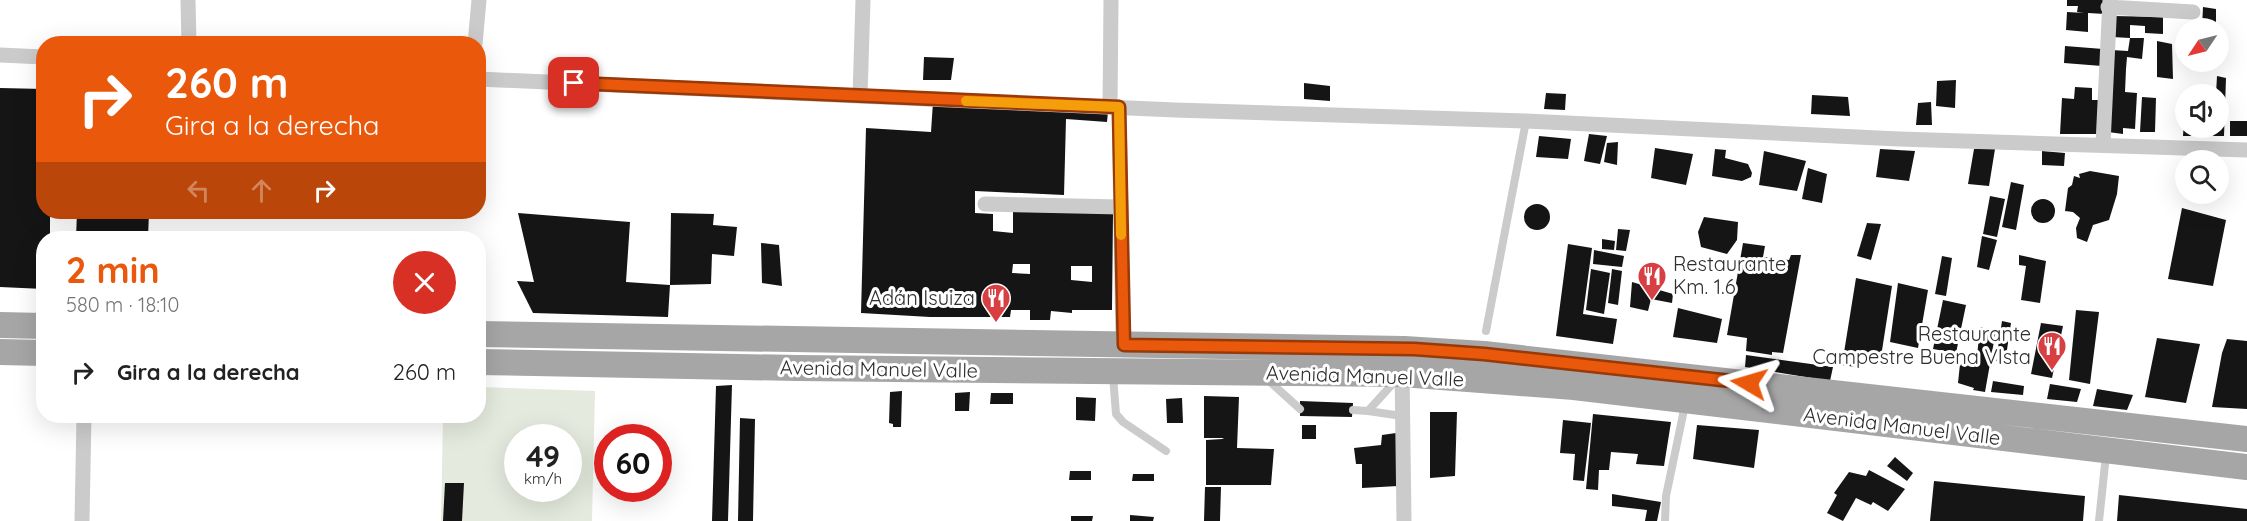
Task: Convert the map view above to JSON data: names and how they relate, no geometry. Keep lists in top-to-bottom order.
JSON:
{
  "streets": {
    "main road": ["Avenida Manuel Valle"]
  },
  "places": {
    "restaurant": ["Restaurante Km. 1.6", "Adán Isuiza", "Restaurante Campestre Buena VIsta"]
  },
  "north": "bottom left",
  "page": {
    "turn": ["260 m", "Gira a la derecha"],
    "heading": ["2 min", "580 m · 18:10"],
    "list": [
      {
        "name": "Gira a la derecha",
        "value": "260 m"
      }
    ],
    "speed": "49 km/h",
    "limit": "60"
  }
}
